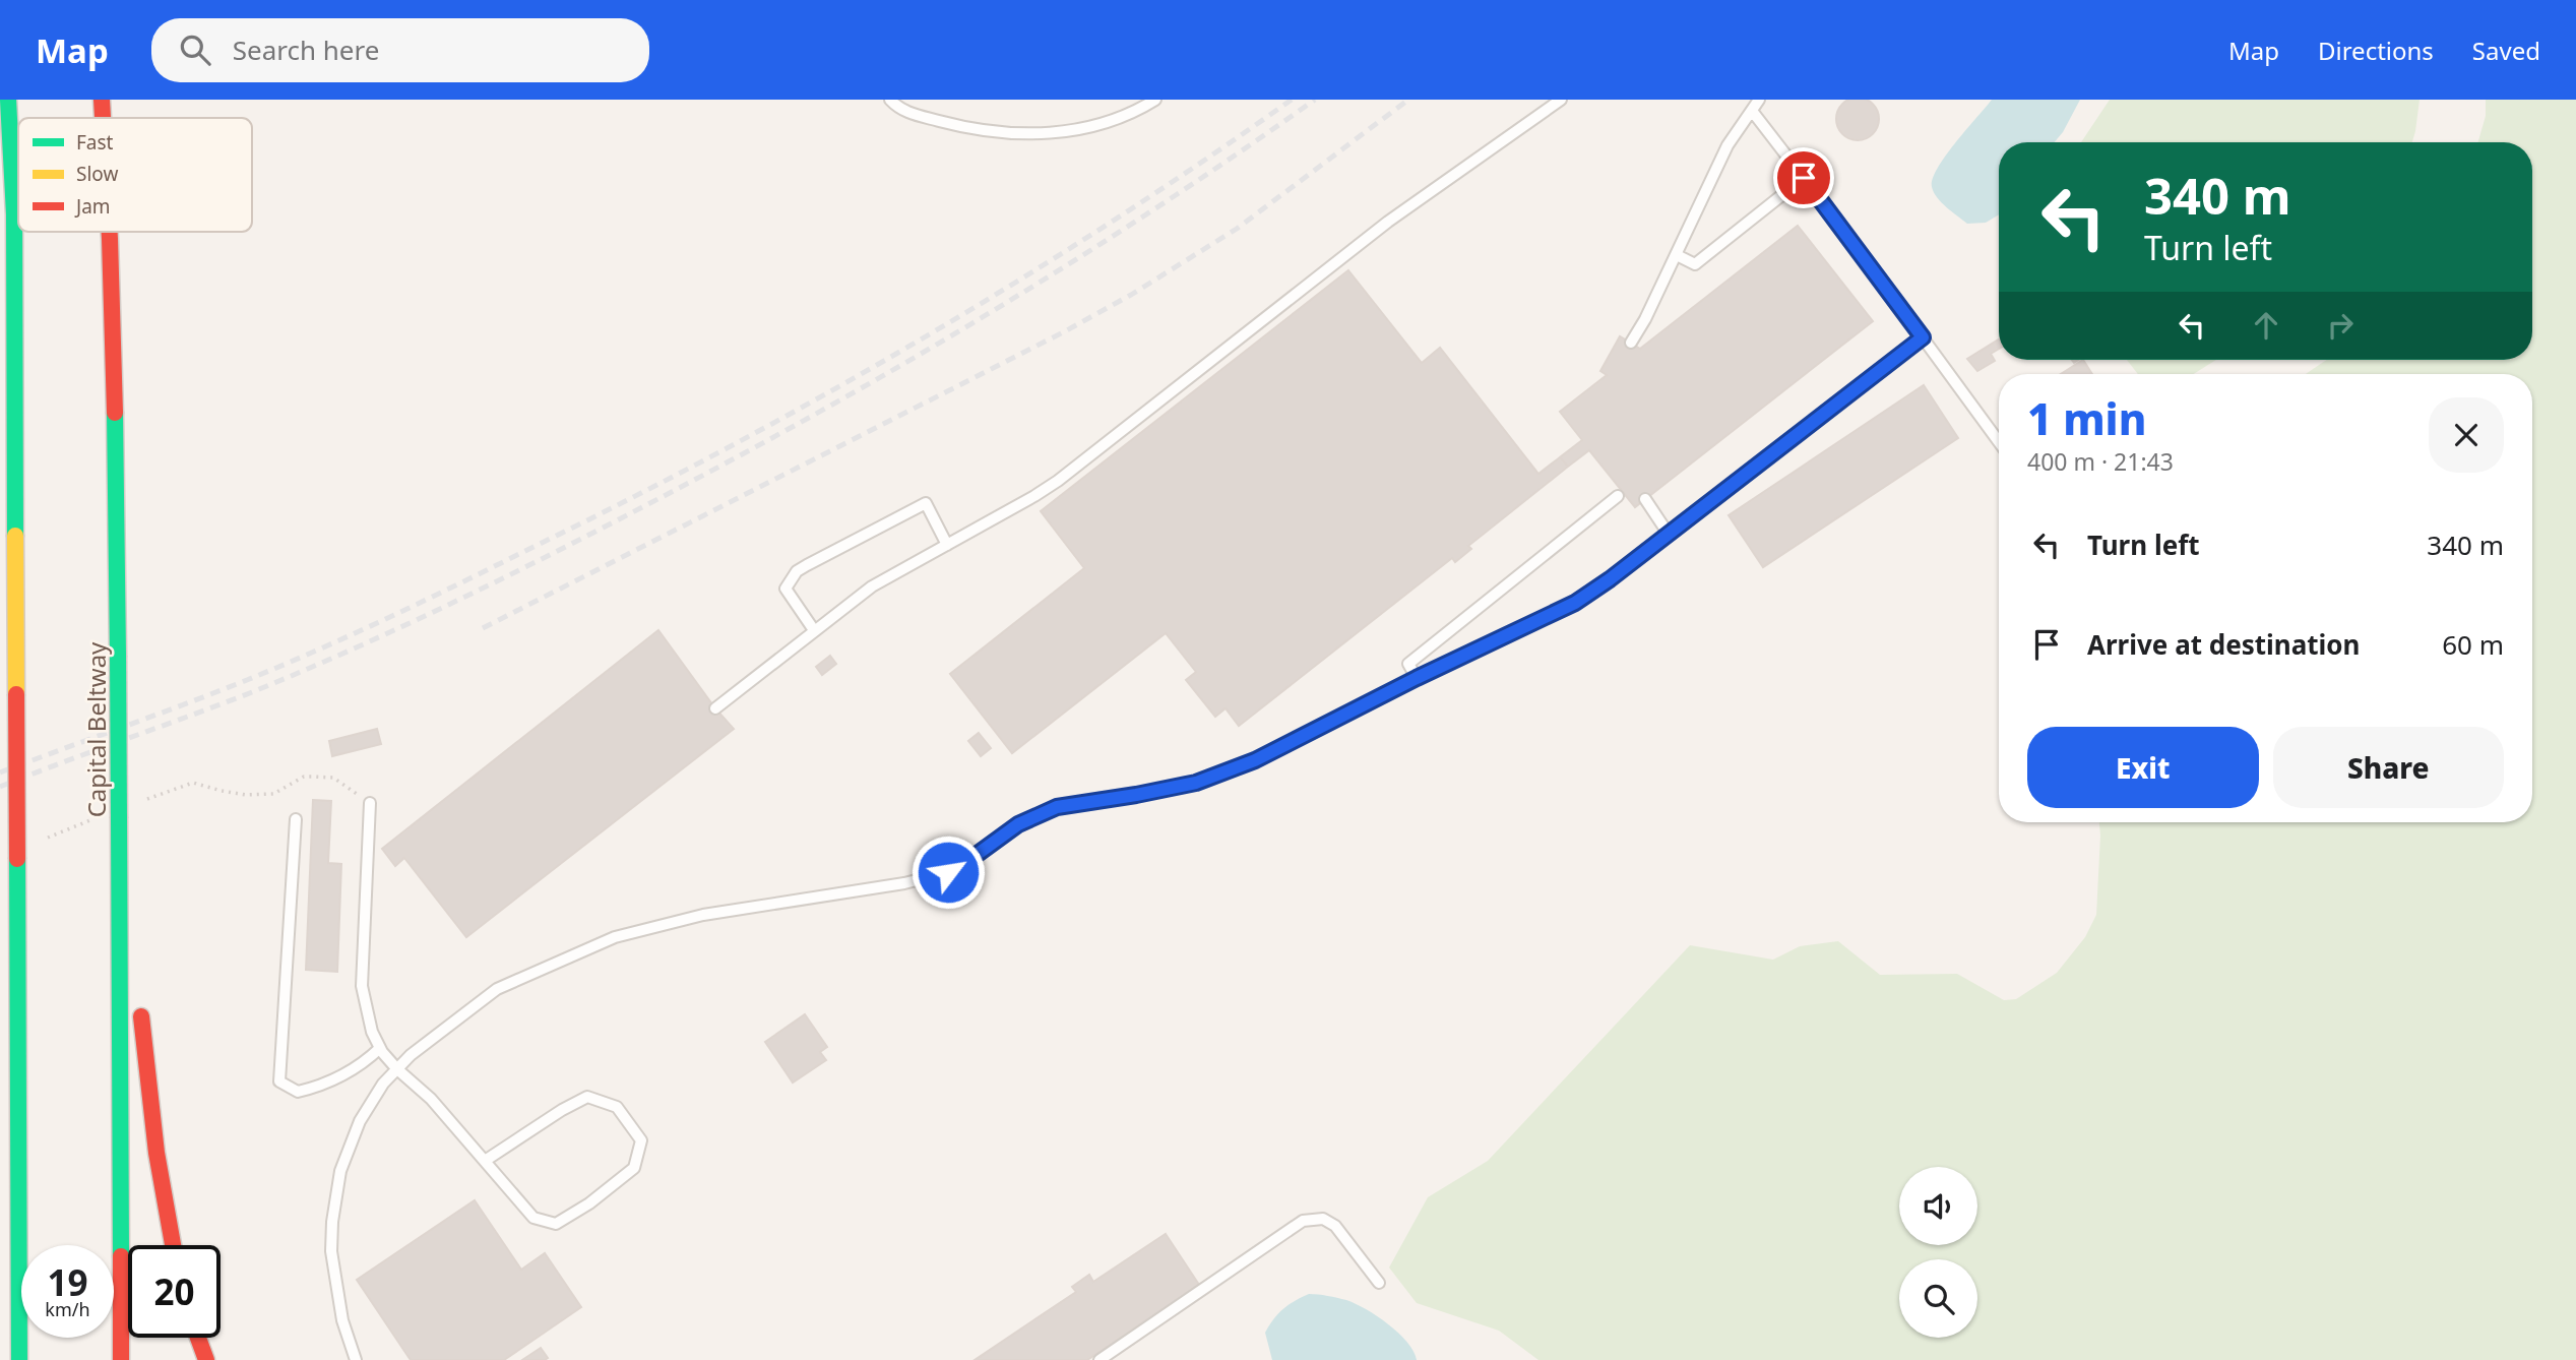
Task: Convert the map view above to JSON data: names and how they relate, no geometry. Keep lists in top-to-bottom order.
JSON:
{
  "streets": {
    "highway": ["Capital Beltway"]
  },
  "legend": ["Fast", "Slow", "Jam"],
  "page": {
    "header": "Map",
    "search": "Search here",
    "nav": ["Map", "Directions", "Saved"],
    "turn": ["340 m", "Turn left"],
    "heading": ["1 min", "400 m · 21:43"],
    "list": [
      {
        "name": "Turn left",
        "value": "340 m"
      },
      {
        "name": "Arrive at destination",
        "value": "60 m"
      }
    ],
    "buttons": ["Exit", "Share"],
    "speed": "19 km/h",
    "limit": "20"
  }
}
